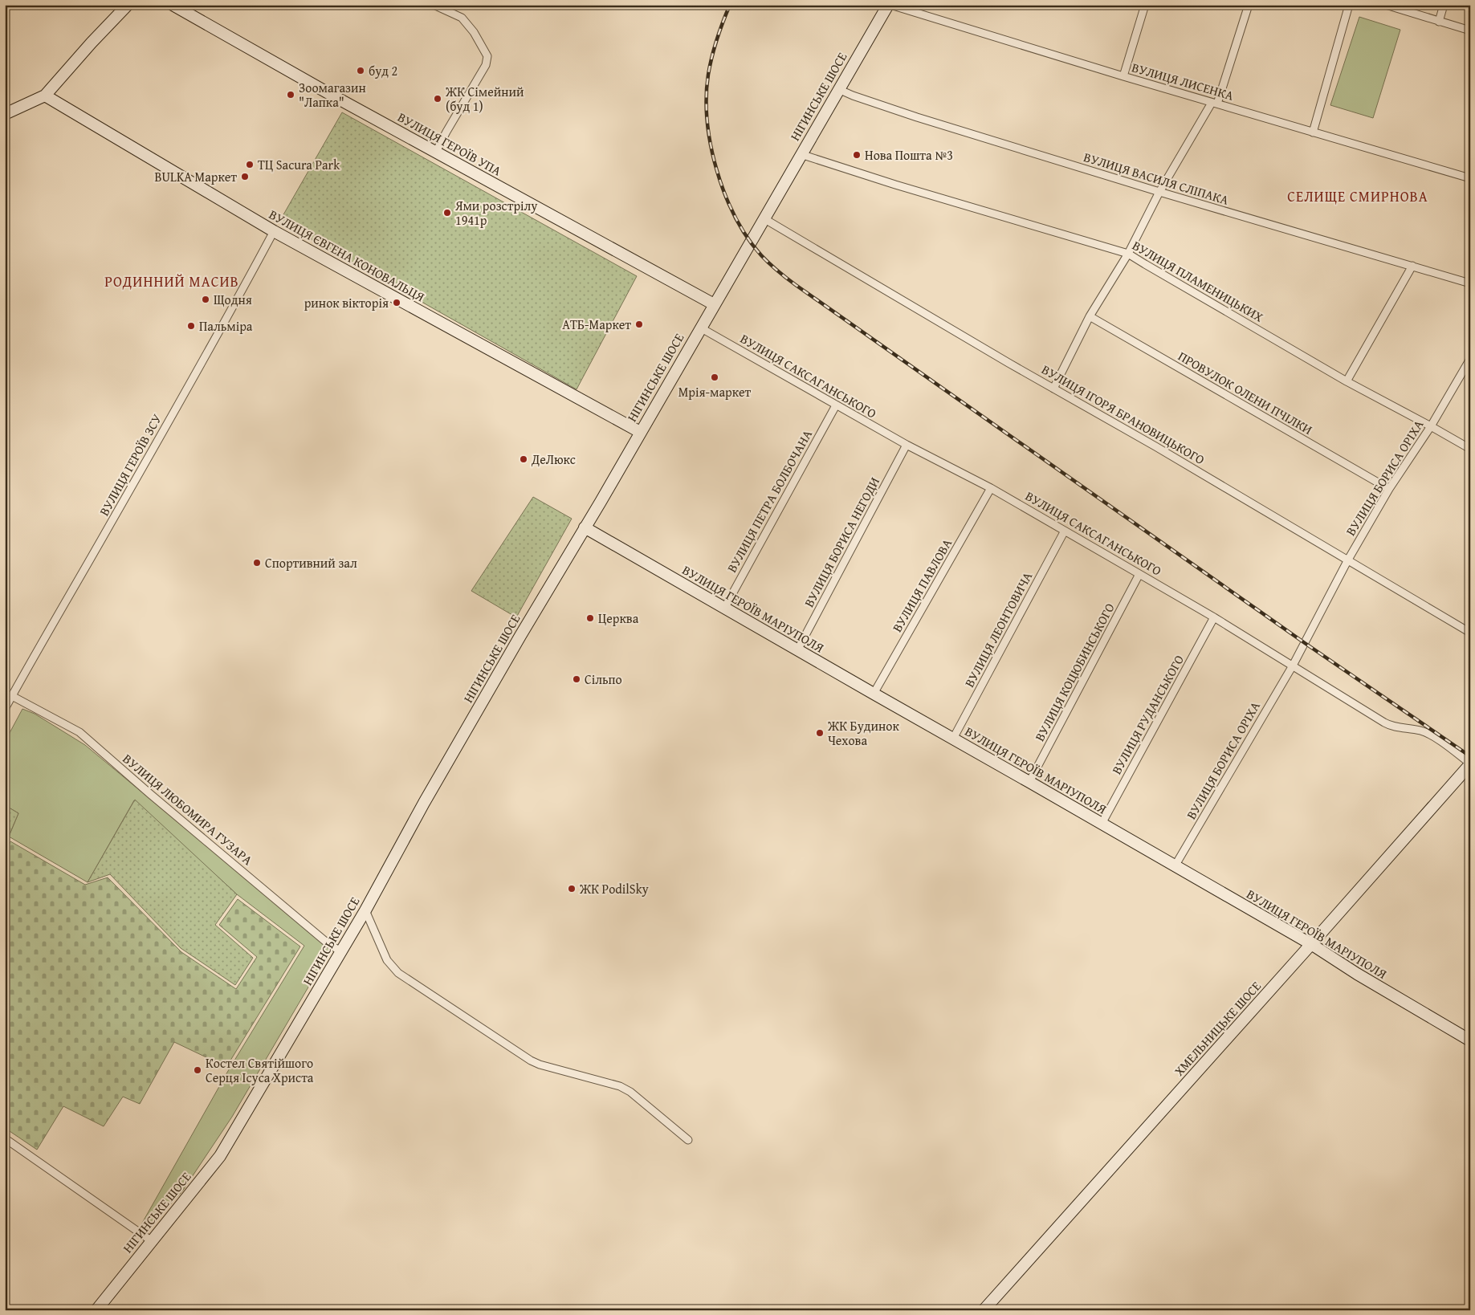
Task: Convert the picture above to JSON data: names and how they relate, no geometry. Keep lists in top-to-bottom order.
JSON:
{
  "streets": {
    "main road": [
      "НІГИНСЬКЕ ШОСЕ",
      "ВУЛИЦЯ ГЕРОЇВ УПА",
      "ВУЛИЦЯ ЄВГЕНА КОНОВАЛЬЦЯ",
      "ВУЛИЦЯ ГЕРОЇВ МАРІУПОЛЯ",
      "ХМЕЛЬНИЦЬКЕ ШОСЕ"
    ],
    "street": [
      "ВУЛИЦЯ ЛИСЕНКА",
      "ВУЛИЦЯ ВАСИЛЯ СЛІПАКА",
      "ВУЛИЦЯ ПЛАМЕНИЦЬКИХ",
      "ВУЛИЦЯ САКСАГАНСЬКОГО",
      "ПРОВУЛОК ОЛЕНИ ПЧІЛКИ",
      "ВУЛИЦЯ ІГОРЯ БРАНОВИЦЬКОГО",
      "ВУЛИЦЯ ГЕРОЇВ ЗСУ",
      "ВУЛИЦЯ БОРИСА ОРІХА",
      "ВУЛИЦЯ ПЕТРА БОЛБОЧАНА",
      "ВУЛИЦЯ БОРИСА НЕГОДИ",
      "ВУЛИЦЯ ПАВЛОВА",
      "ВУЛИЦЯ ЛЕОНТОВИЧА",
      "ВУЛИЦЯ КОЦЮБИНСЬКОГО",
      "ВУЛИЦЯ РУДАНСЬКОГО",
      "ВУЛИЦЯ ЛЮБОМИРА ГУЗАРА"
    ]
  },
  "crossings": [
    ["ВУЛИЦЯ ЛИСЕНКА", "НІГИНСЬКЕ ШОСЕ"],
    ["НІГИНСЬКЕ ШОСЕ", "ВУЛИЦЯ ГЕРОЇВ УПА"],
    ["НІГИНСЬКЕ ШОСЕ", "ВУЛИЦЯ ВАСИЛЯ СЛІПАКА"],
    ["НІГИНСЬКЕ ШОСЕ", "ВУЛИЦЯ ЄВГЕНА КОНОВАЛЬЦЯ"],
    ["НІГИНСЬКЕ ШОСЕ", "ВУЛИЦЯ ПЛАМЕНИЦЬКИХ"],
    ["НІГИНСЬКЕ ШОСЕ", "ВУЛИЦЯ САКСАГАНСЬКОГО"],
    ["НІГИНСЬКЕ ШОСЕ", "ВУЛИЦЯ ІГОРЯ БРАНОВИЦЬКОГО"],
    ["НІГИНСЬКЕ ШОСЕ", "ВУЛИЦЯ ГЕРОЇВ МАРІУПОЛЯ"],
    ["НІГИНСЬКЕ ШОСЕ", "ВУЛИЦЯ ЛЮБОМИРА ГУЗАРА"],
    ["ВУЛИЦЯ ЄВГЕНА КОНОВАЛЬЦЯ", "ВУЛИЦЯ ГЕРОЇВ ЗСУ"],
    ["ВУЛИЦЯ ПЛАМЕНИЦЬКИХ", "ВУЛИЦЯ БОРИСА ОРІХА"],
    ["ВУЛИЦЯ САКСАГАНСЬКОГО", "ВУЛИЦЯ БОРИСА ОРІХА"],
    ["ВУЛИЦЯ САКСАГАНСЬКОГО", "ВУЛИЦЯ ПЕТРА БОЛБОЧАНА"],
    ["ВУЛИЦЯ САКСАГАНСЬКОГО", "ВУЛИЦЯ БОРИСА НЕГОДИ"],
    ["ВУЛИЦЯ САКСАГАНСЬКОГО", "ВУЛИЦЯ ПАВЛОВА"],
    ["ВУЛИЦЯ САКСАГАНСЬКОГО", "ВУЛИЦЯ ЛЕОНТОВИЧА"],
    ["ВУЛИЦЯ САКСАГАНСЬКОГО", "ВУЛИЦЯ КОЦЮБИНСЬКОГО"],
    ["ВУЛИЦЯ САКСАГАНСЬКОГО", "ВУЛИЦЯ РУДАНСЬКОГО"],
    ["ВУЛИЦЯ САКСАГАНСЬКОГО", "ХМЕЛЬНИЦЬКЕ ШОСЕ"],
    ["ПРОВУЛОК ОЛЕНИ ПЧІЛКИ", "ВУЛИЦЯ БОРИСА ОРІХА"],
    ["ВУЛИЦЯ ІГОРЯ БРАНОВИЦЬКОГО", "ВУЛИЦЯ БОРИСА ОРІХА"],
    ["ВУЛИЦЯ ГЕРОЇВ ЗСУ", "ВУЛИЦЯ ЛЮБОМИРА ГУЗАРА"],
    ["ВУЛИЦЯ БОРИСА ОРІХА", "ВУЛИЦЯ ГЕРОЇВ МАРІУПОЛЯ"],
    ["ВУЛИЦЯ ПЕТРА БОЛБОЧАНА", "ВУЛИЦЯ ГЕРОЇВ МАРІУПОЛЯ"],
    ["ВУЛИЦЯ БОРИСА НЕГОДИ", "ВУЛИЦЯ ГЕРОЇВ МАРІУПОЛЯ"],
    ["ВУЛИЦЯ ПАВЛОВА", "ВУЛИЦЯ ГЕРОЇВ МАРІУПОЛЯ"],
    ["ВУЛИЦЯ ГЕРОЇВ МАРІУПОЛЯ", "ВУЛИЦЯ ЛЕОНТОВИЧА"],
    ["ВУЛИЦЯ ГЕРОЇВ МАРІУПОЛЯ", "ВУЛИЦЯ КОЦЮБИНСЬКОГО"],
    ["ВУЛИЦЯ ГЕРОЇВ МАРІУПОЛЯ", "ВУЛИЦЯ РУДАНСЬКОГО"],
    ["ВУЛИЦЯ ГЕРОЇВ МАРІУПОЛЯ", "ХМЕЛЬНИЦЬКЕ ШОСЕ"]
  ],
  "districts": ["СЕЛИЩЕ СМИРНОВА", "РОДИННИЙ МАСИВ"],
  "places": [
    "буд 2",
    "Зоомагазин \"Лапка\"",
    "ЖК Сімейний (буд 1)",
    "Нова Пошта №3",
    "ТЦ Sacura Park",
    "BULKA Маркет",
    "Ями розстрілу 1941р",
    "Щодня",
    "ринок вікторія",
    "АТБ-Маркет",
    "Пальміра",
    "Мрія-маркет",
    "ДеЛюкс",
    "Спортивний зал",
    "Церква",
    "Сільпо",
    "ЖК Будинок Чехова",
    "ЖК PodilSky",
    "Костел Святійшого Серця Ісуса Христа"
  ]
}
